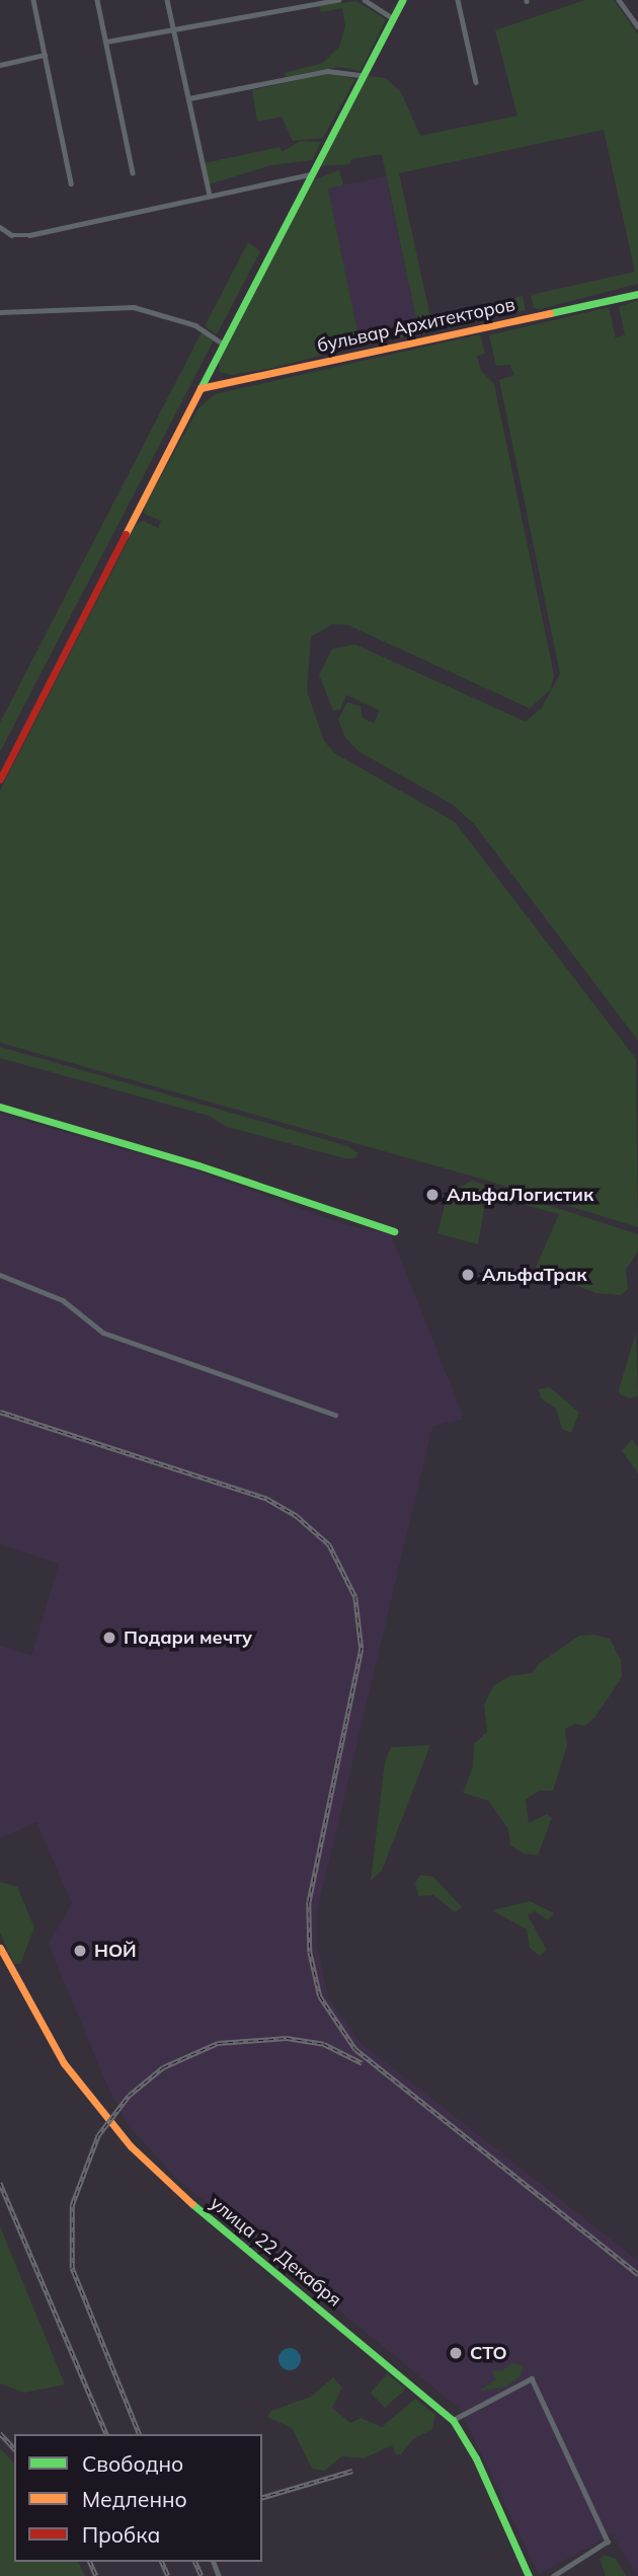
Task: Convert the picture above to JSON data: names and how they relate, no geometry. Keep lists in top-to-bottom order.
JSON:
{
  "streets": {
    "main road": ["бульвар Архитекторов", "улица 22 Декабря"]
  },
  "places": [
    "АльфаЛогистик",
    "АльфаТрак",
    "Подари мечту",
    "НОЙ",
    "СТО"
  ],
  "legend": ["Свободно", "Медленно", "Пробка"]
}
